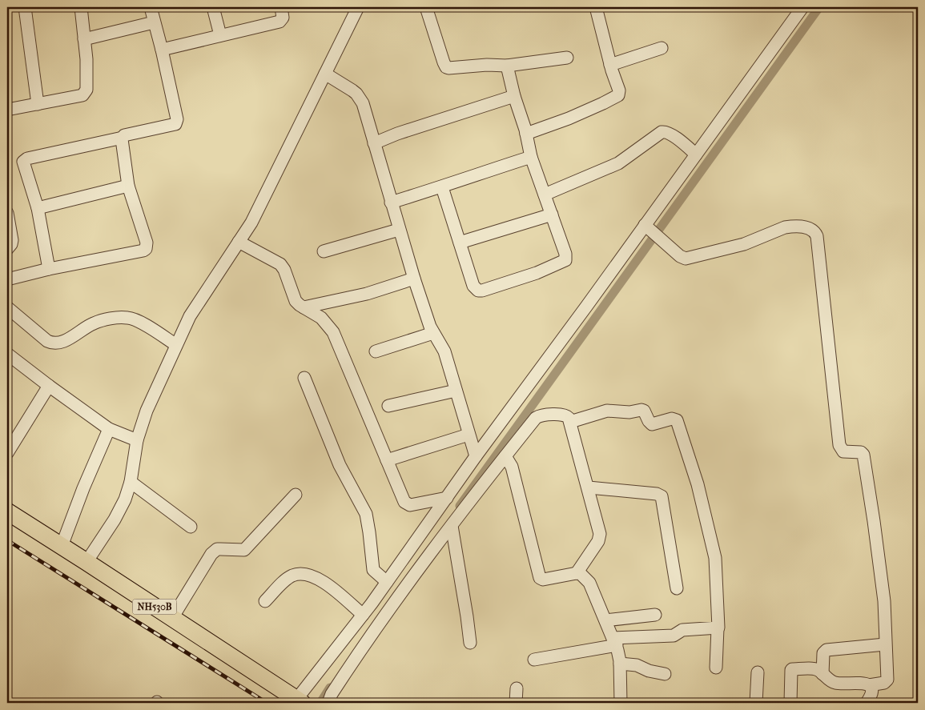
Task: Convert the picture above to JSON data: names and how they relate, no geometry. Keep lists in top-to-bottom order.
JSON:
{
  "streets": {
    "highway": ["NH530B"]
  }
}
